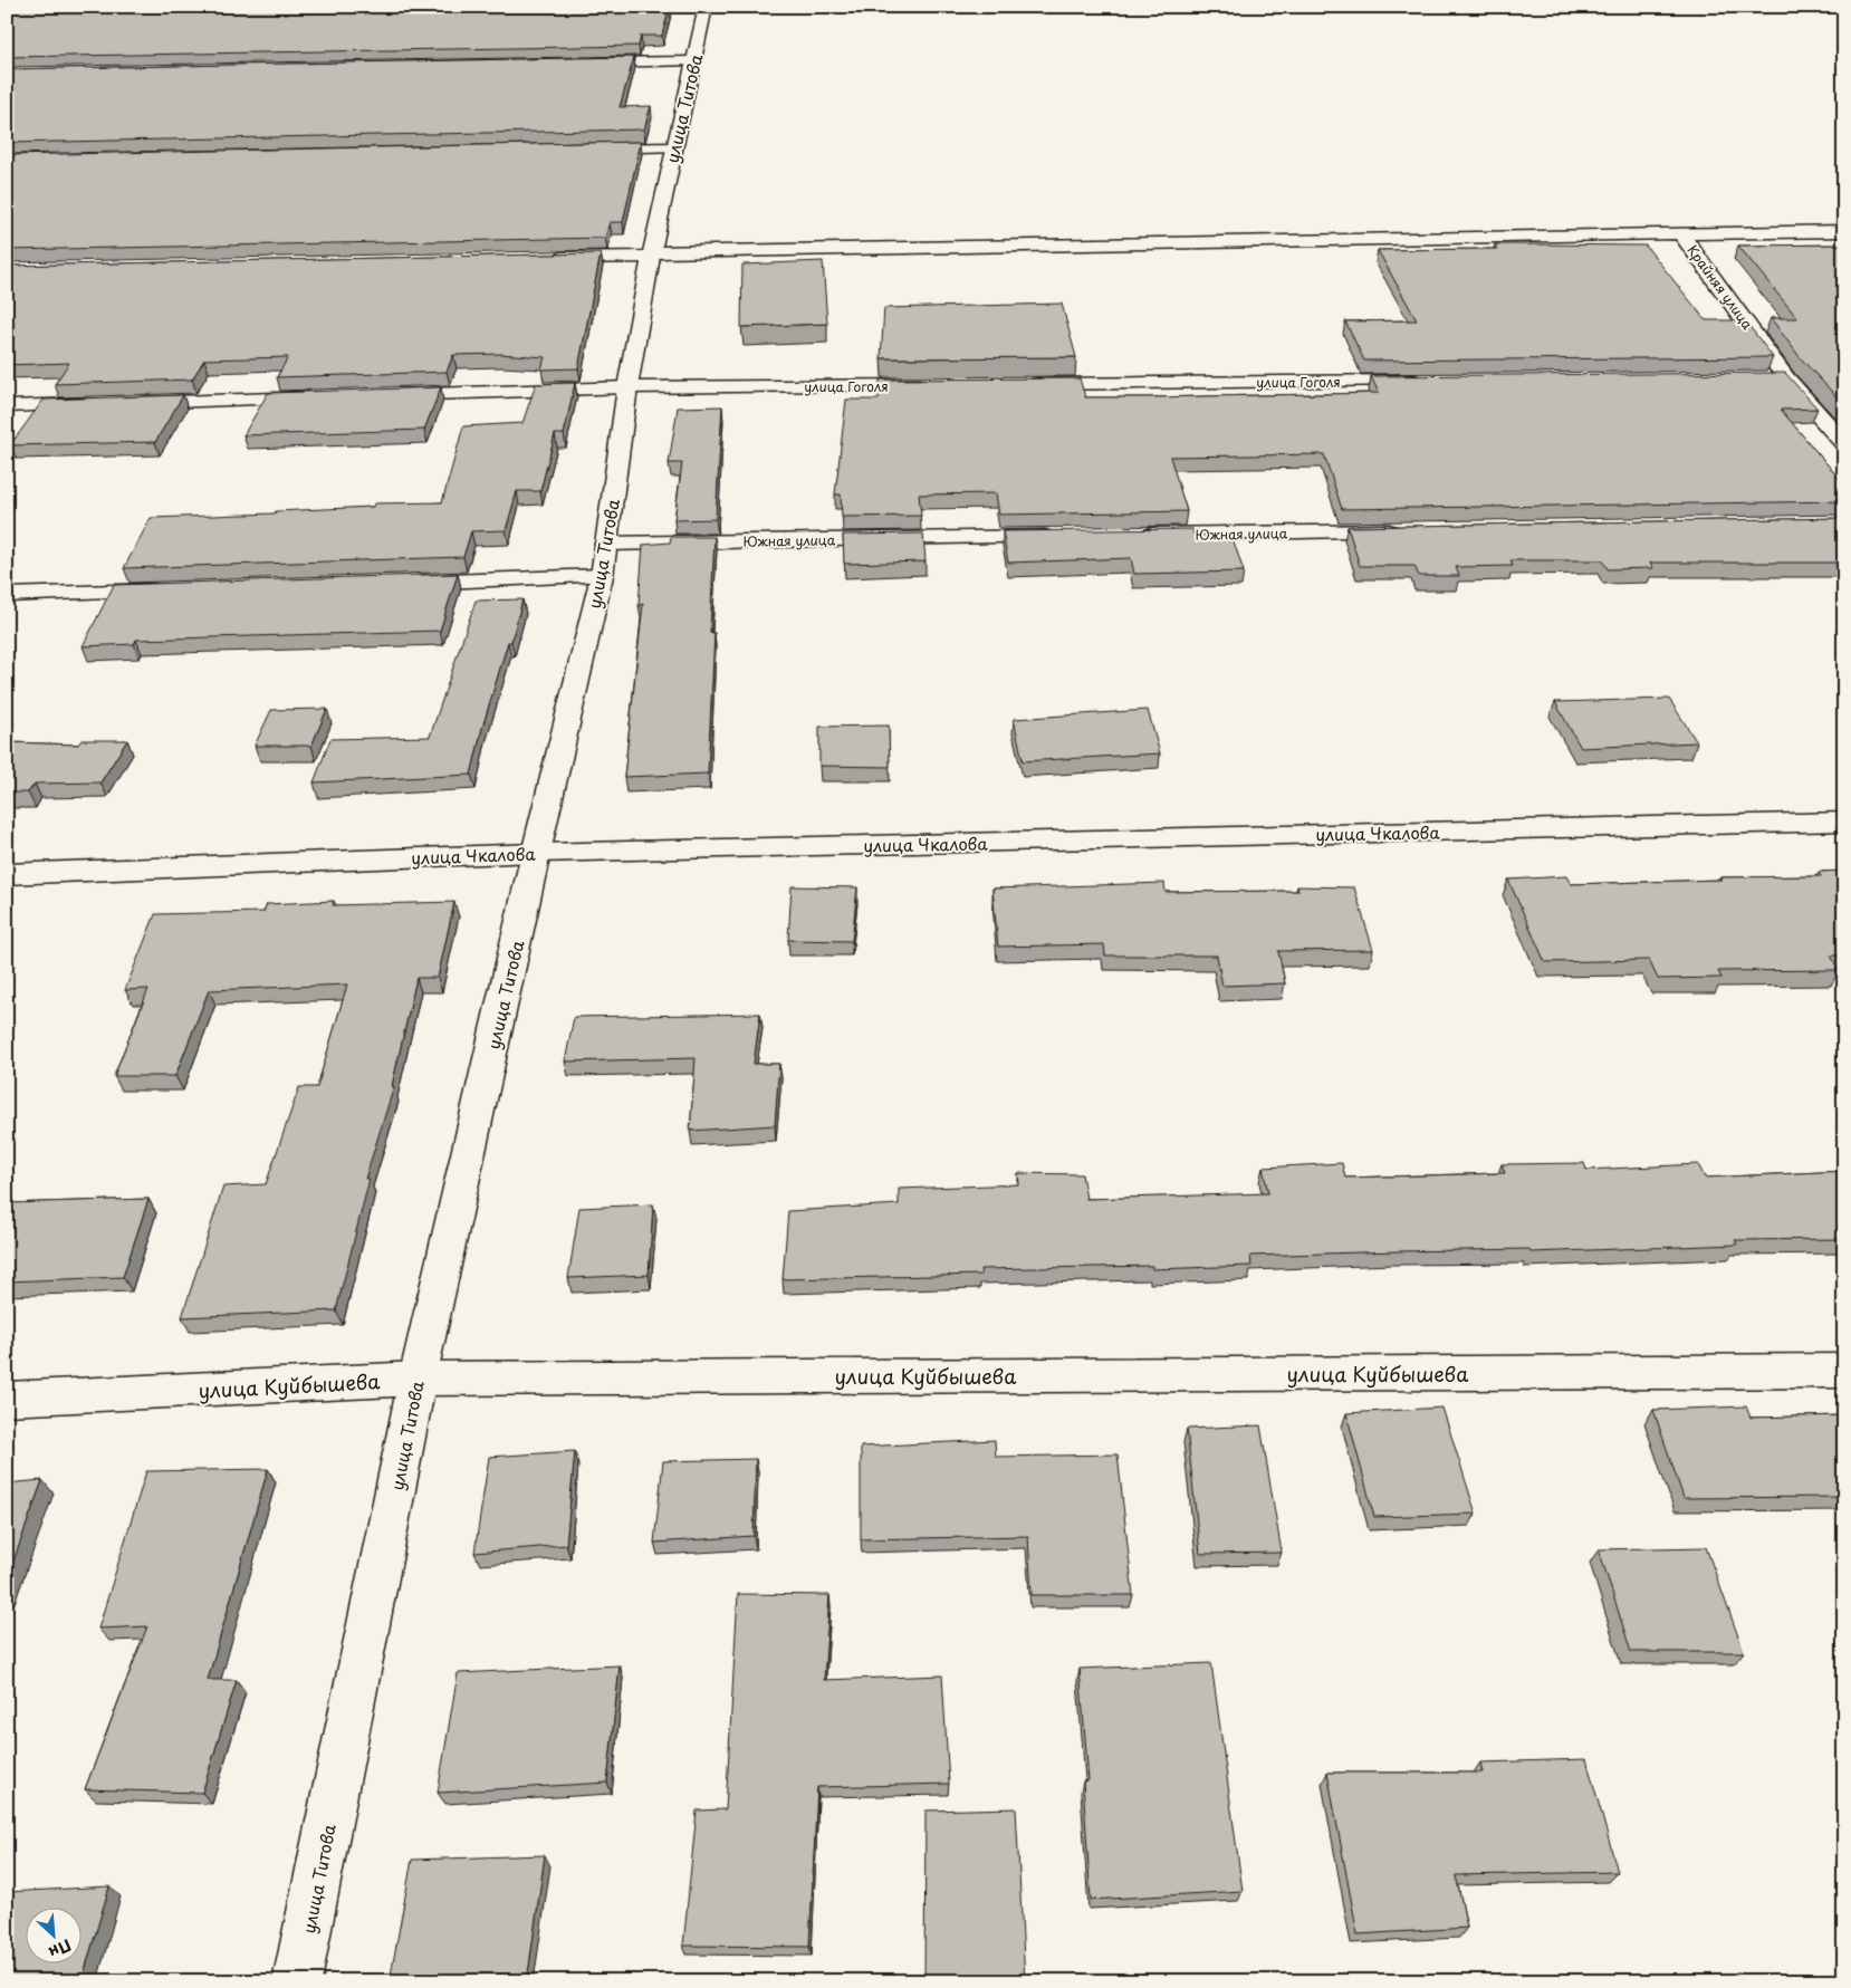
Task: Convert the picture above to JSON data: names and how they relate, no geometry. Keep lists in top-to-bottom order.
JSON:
{
  "streets": {
    "street": [
      "улица Титова",
      "Крайняя улица",
      "улица Гоголя",
      "Южная улица",
      "улица Чкалова",
      "улица Куйбышева"
    ]
  },
  "crossings": [
    ["улица Титова", "улица Гоголя"],
    ["улица Титова", "Южная улица"],
    ["улица Титова", "улица Чкалова"],
    ["улица Титова", "улица Куйбышева"]
  ],
  "north": "bottom right"
}
